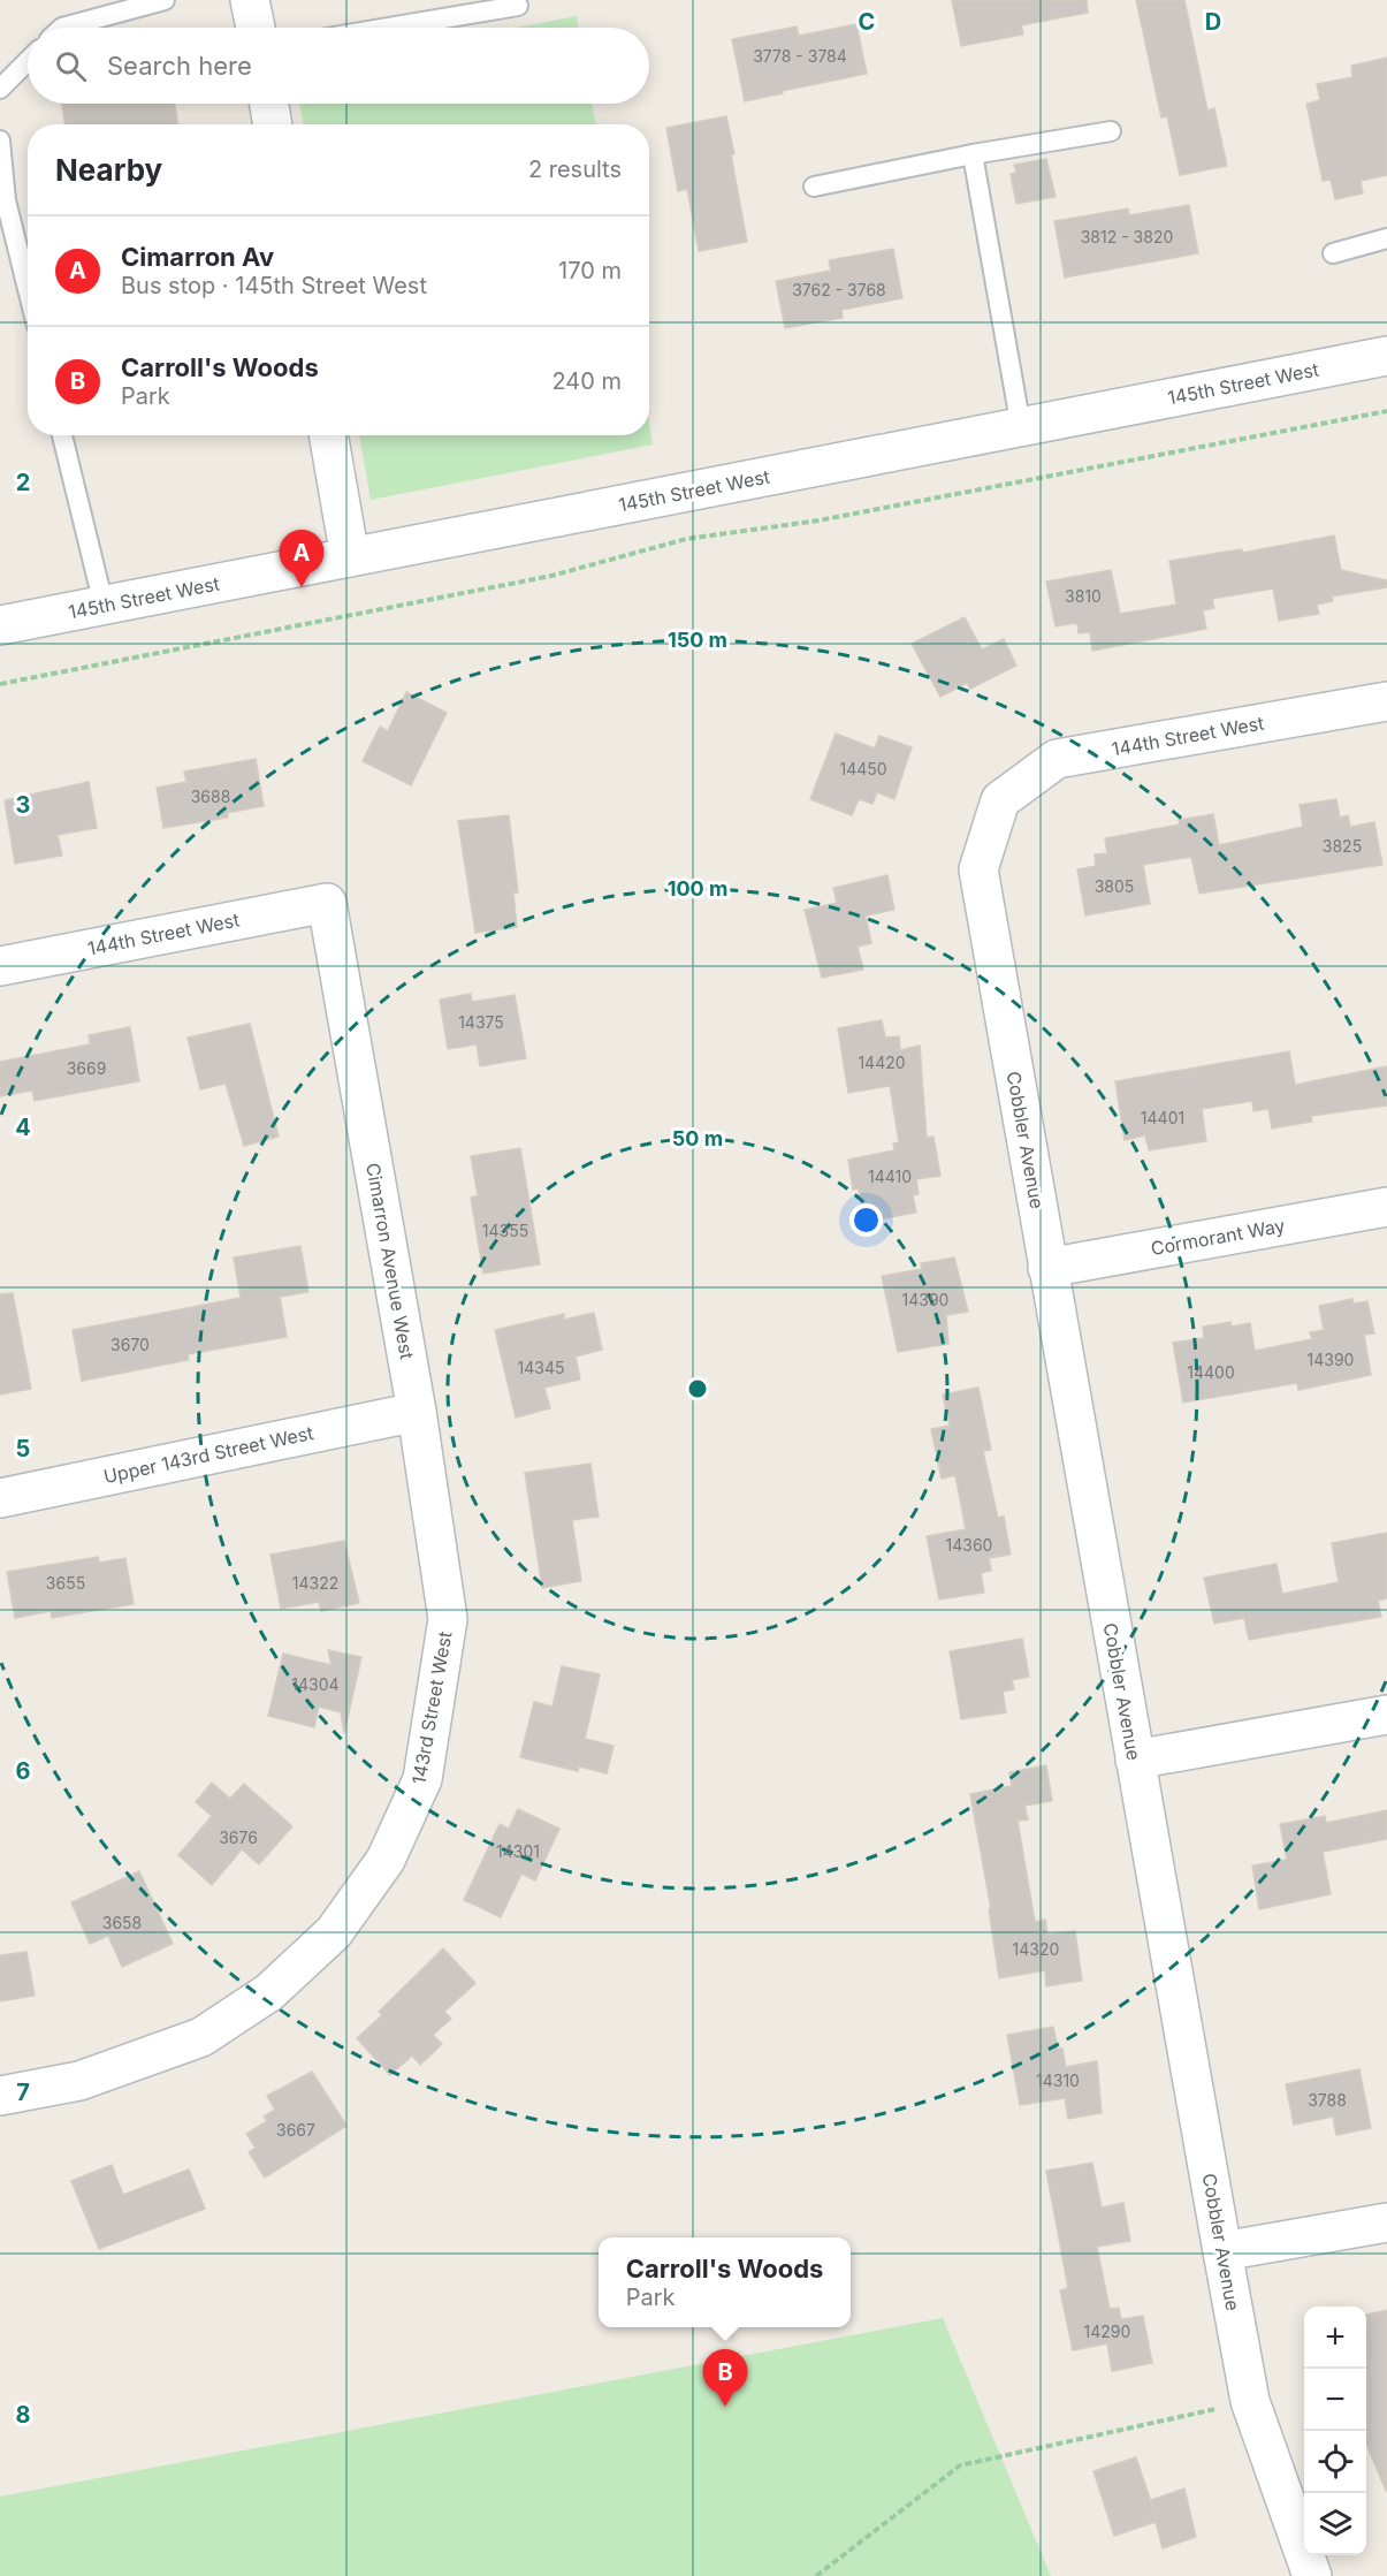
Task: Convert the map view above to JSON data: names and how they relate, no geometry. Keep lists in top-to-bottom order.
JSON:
{
  "streets": {
    "street": [
      "145th Street West",
      "144th Street West",
      "Cobbler Avenue",
      "Cormorant Way",
      "Cimarron Avenue West",
      "Upper 143rd Street West",
      "143rd Street West"
    ]
  },
  "crossings": [
    ["144th Street West", "Cobbler Avenue"],
    ["144th Street West", "Cimarron Avenue West"],
    ["Cobbler Avenue", "Cormorant Way"],
    ["Cimarron Avenue West", "Upper 143rd Street West"],
    ["Cimarron Avenue West", "143rd Street West"]
  ],
  "house_numbers": [
    "3778 - 3784",
    "3812 - 3820",
    "3762 - 3768",
    "3810",
    "14450",
    "3688",
    "3825",
    "3805",
    "14375",
    "14420",
    "3669",
    "14401",
    "14410",
    "14355",
    "14390",
    "3670",
    "14390",
    "14345",
    "14400",
    "14360",
    "3655",
    "14322",
    "14304",
    "3676",
    "14301",
    "3658",
    "14320",
    "14310",
    "3788",
    "3667",
    "14290"
  ],
  "page": {
    "search": "Search here",
    "heading": ["Nearby", "2 results"],
    "list": [
      {
        "mark": "A",
        "name": "Cimarron Av",
        "note": "Bus stop · 145th Street West",
        "value": "170 m"
      },
      {
        "mark": "B",
        "name": "Carroll's Woods",
        "note": "Park",
        "value": "240 m"
      }
    ],
    "pins": ["A", "B"],
    "popup": ["Carroll's Woods", "Park"],
    "map_buttons": ["+", "−"]
  },
  "grid": {
    "columns": ["C", "D"],
    "rows": [
      "2",
      "3",
      "4",
      "5",
      "6",
      "7",
      "8"
    ]
  },
  "rings": ["150 m", "100 m", "50 m"]
}
